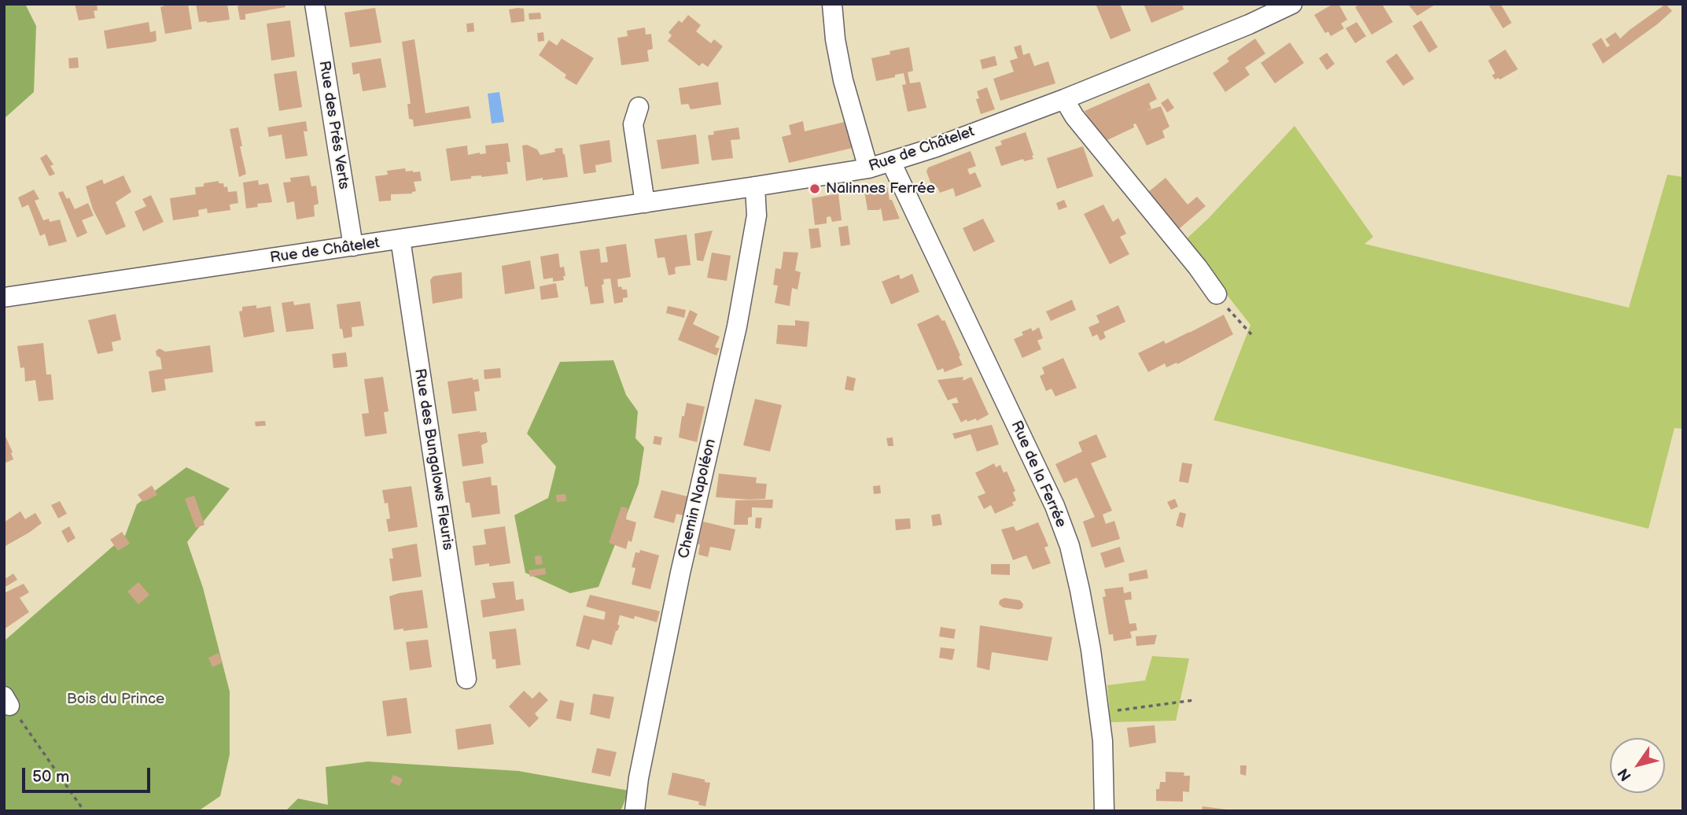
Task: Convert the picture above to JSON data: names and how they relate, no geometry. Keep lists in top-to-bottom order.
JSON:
{
  "streets": {
    "street": [
      "Rue des Prés Verts",
      "Rue de Châtelet",
      "Rue des Bungalows Fleuris",
      "Rue de la Ferrée",
      "Chemin Napoléon"
    ]
  },
  "crossings": [
    ["Rue des Prés Verts", "Rue de Châtelet"],
    ["Rue de Châtelet", "Rue des Bungalows Fleuris"],
    ["Rue de Châtelet", "Rue de la Ferrée"],
    ["Rue de Châtelet", "Chemin Napoléon"]
  ],
  "parks": ["Bois du Prince"],
  "places": ["Nalinnes Ferrée"],
  "scale_bar": "50 m",
  "north": "bottom left"
}
